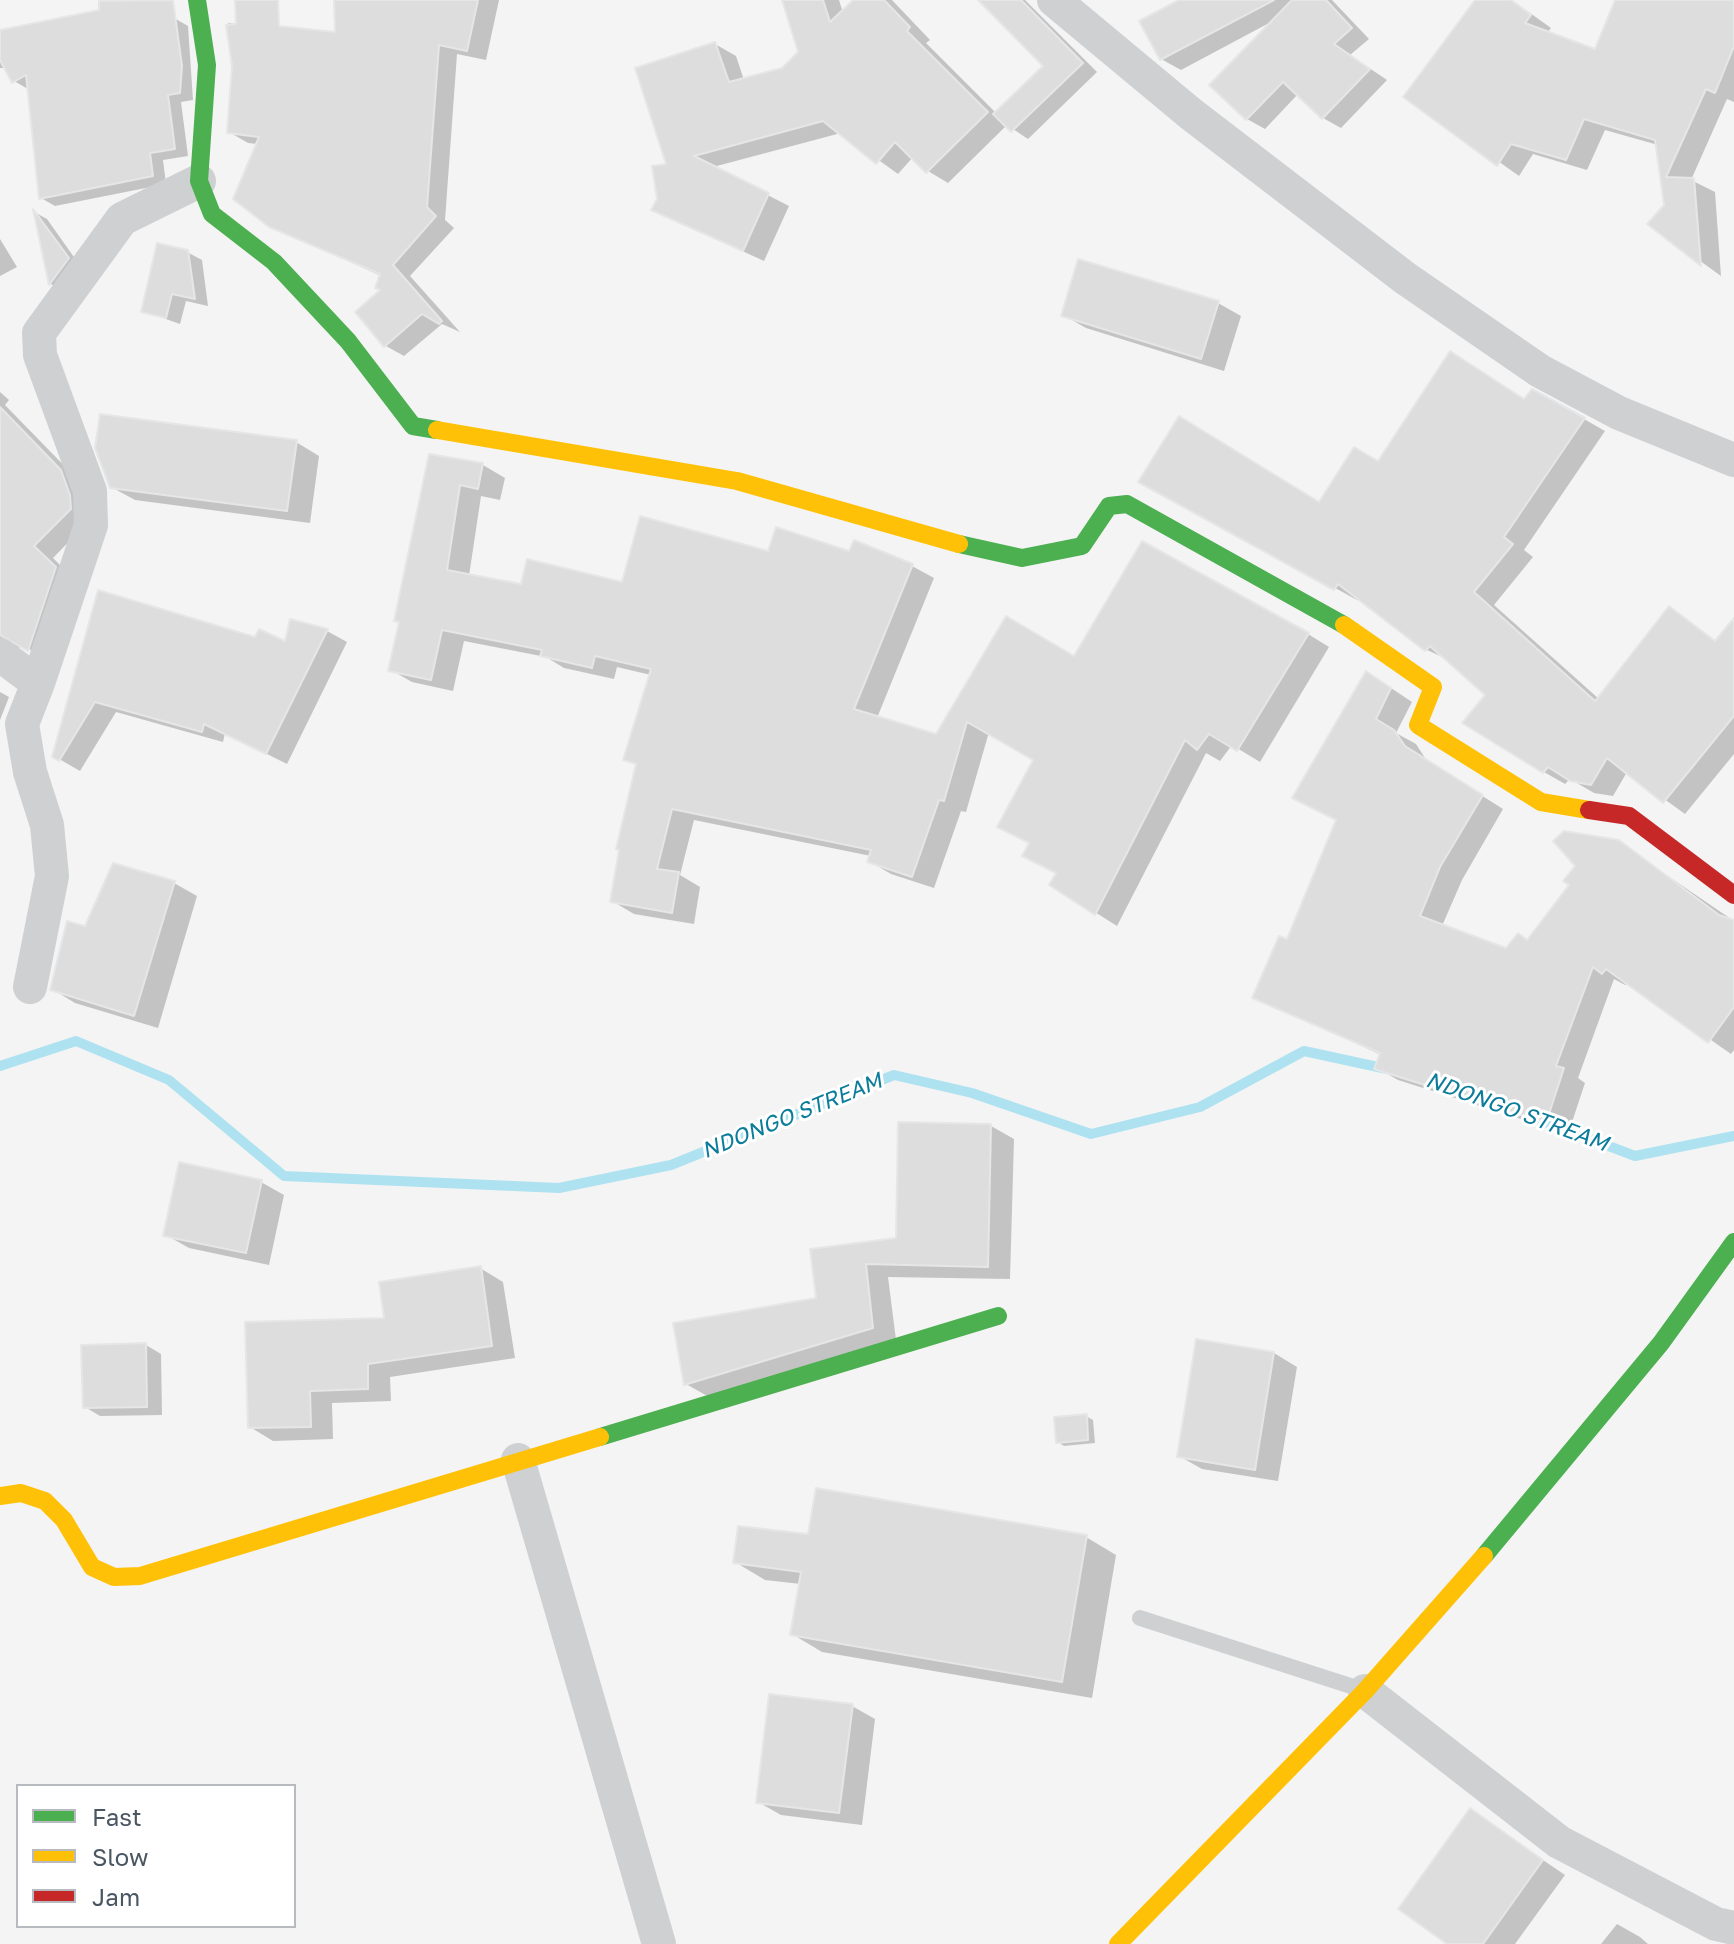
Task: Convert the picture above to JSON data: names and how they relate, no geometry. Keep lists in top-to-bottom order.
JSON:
{
  "water": ["NDONGO STREAM"],
  "legend": ["Fast", "Slow", "Jam"]
}
